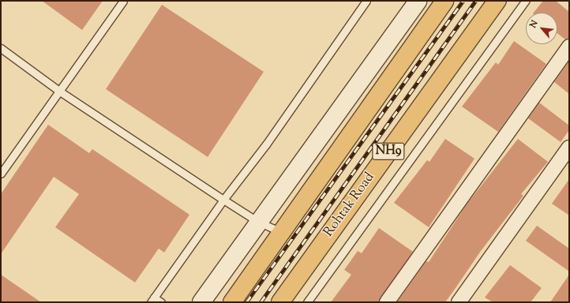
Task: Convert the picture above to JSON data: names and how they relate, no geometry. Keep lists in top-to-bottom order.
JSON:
{
  "streets": {
    "highway": ["NH9", "Rohtak Road"]
  },
  "north": "top left"
}
